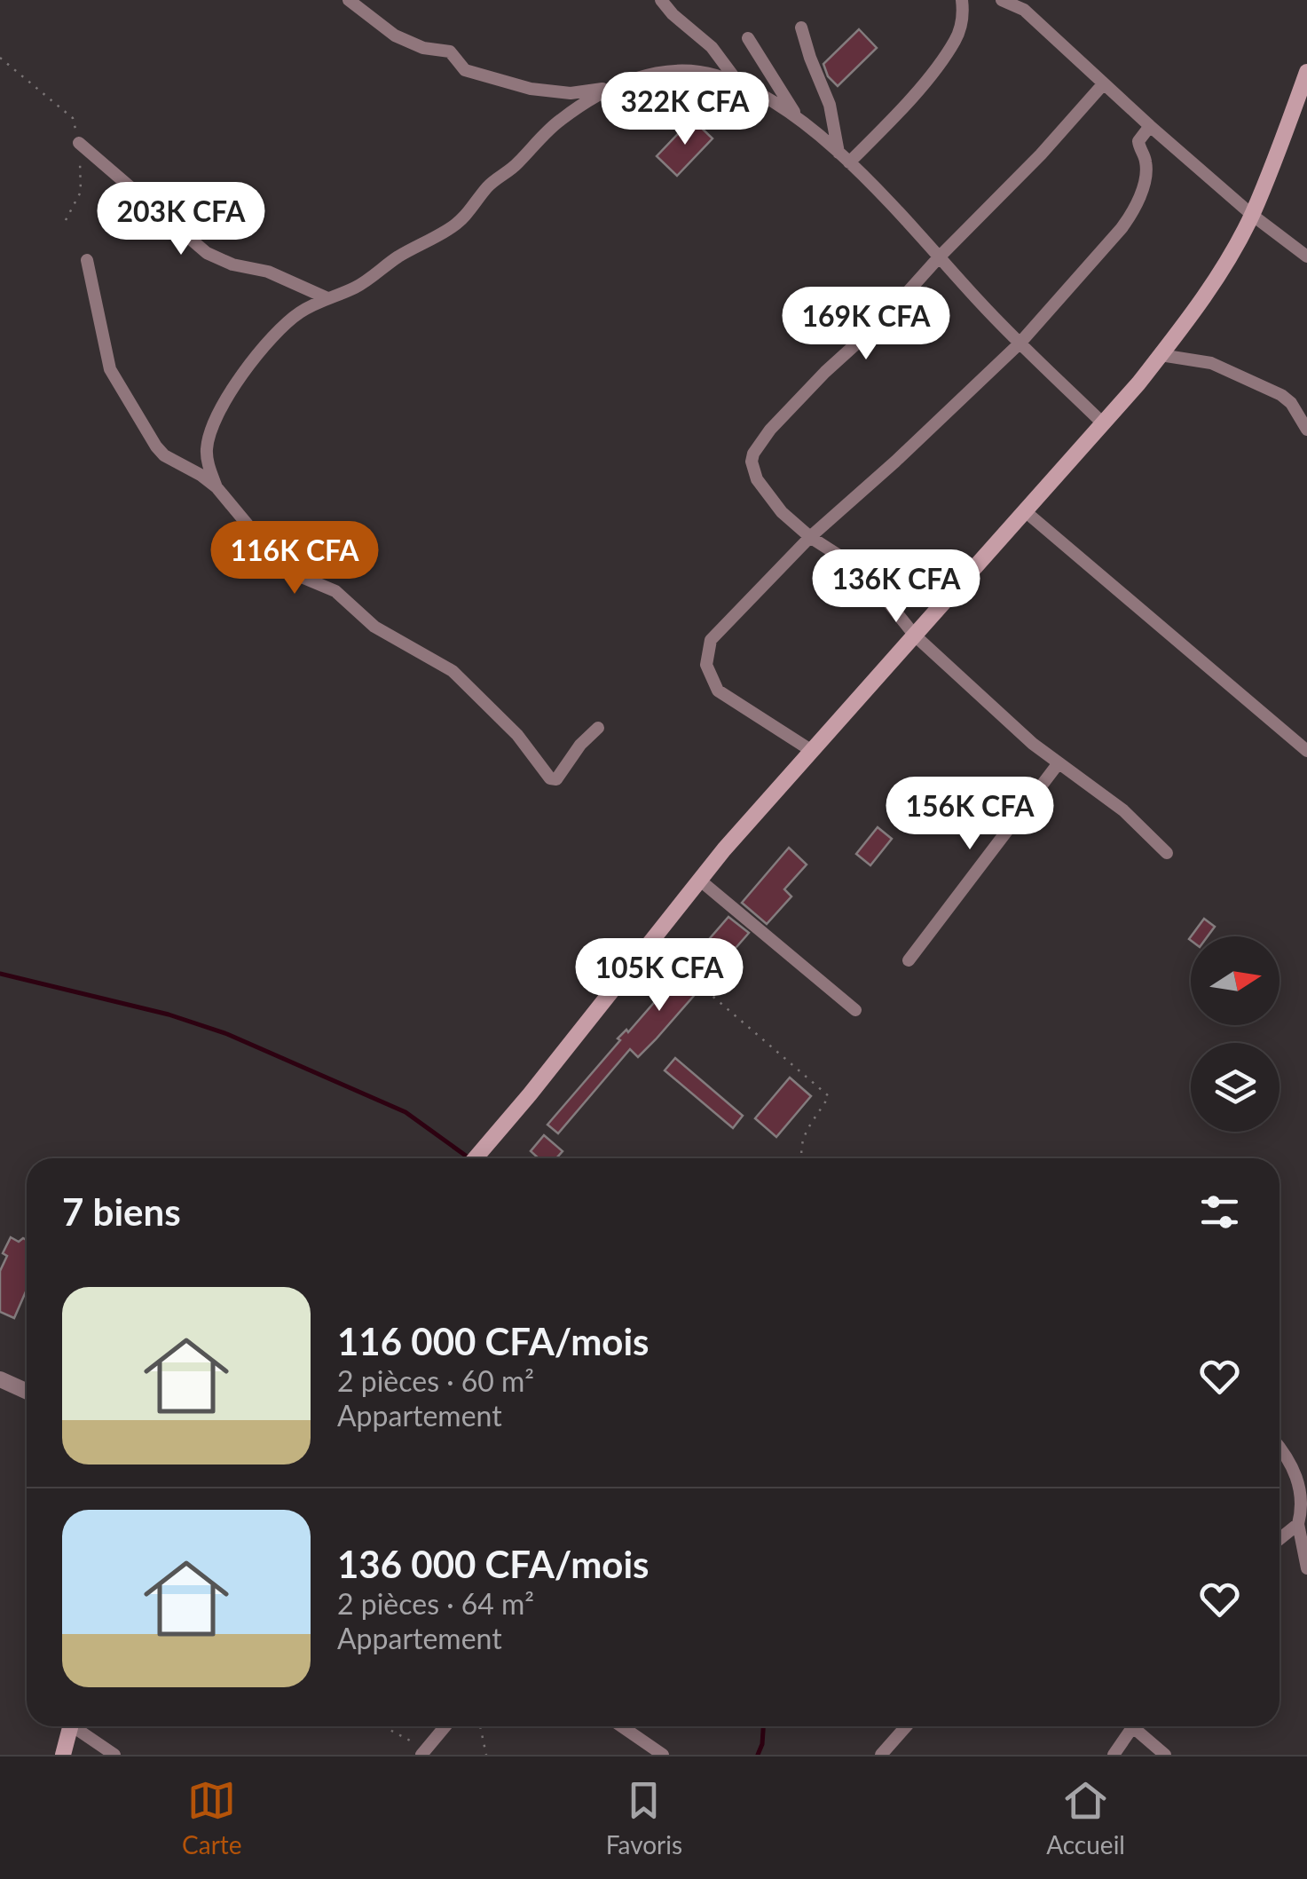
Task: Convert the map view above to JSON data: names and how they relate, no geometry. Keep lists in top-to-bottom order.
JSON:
{
  "north": "right",
  "page": {
    "price": [
      "322K CFA",
      "203K CFA",
      "169K CFA",
      "116K CFA",
      "136K CFA",
      "156K CFA",
      "105K CFA"
    ],
    "heading": "7 biens",
    "list": [
      {
        "name": "116 000 CFA/mois",
        "note": "2 pièces · 60 m² · Appartement"
      },
      {
        "name": "136 000 CFA/mois",
        "note": "2 pièces · 64 m² · Appartement"
      }
    ],
    "tabs": ["Carte", "Favoris", "Accueil"]
  }
}
